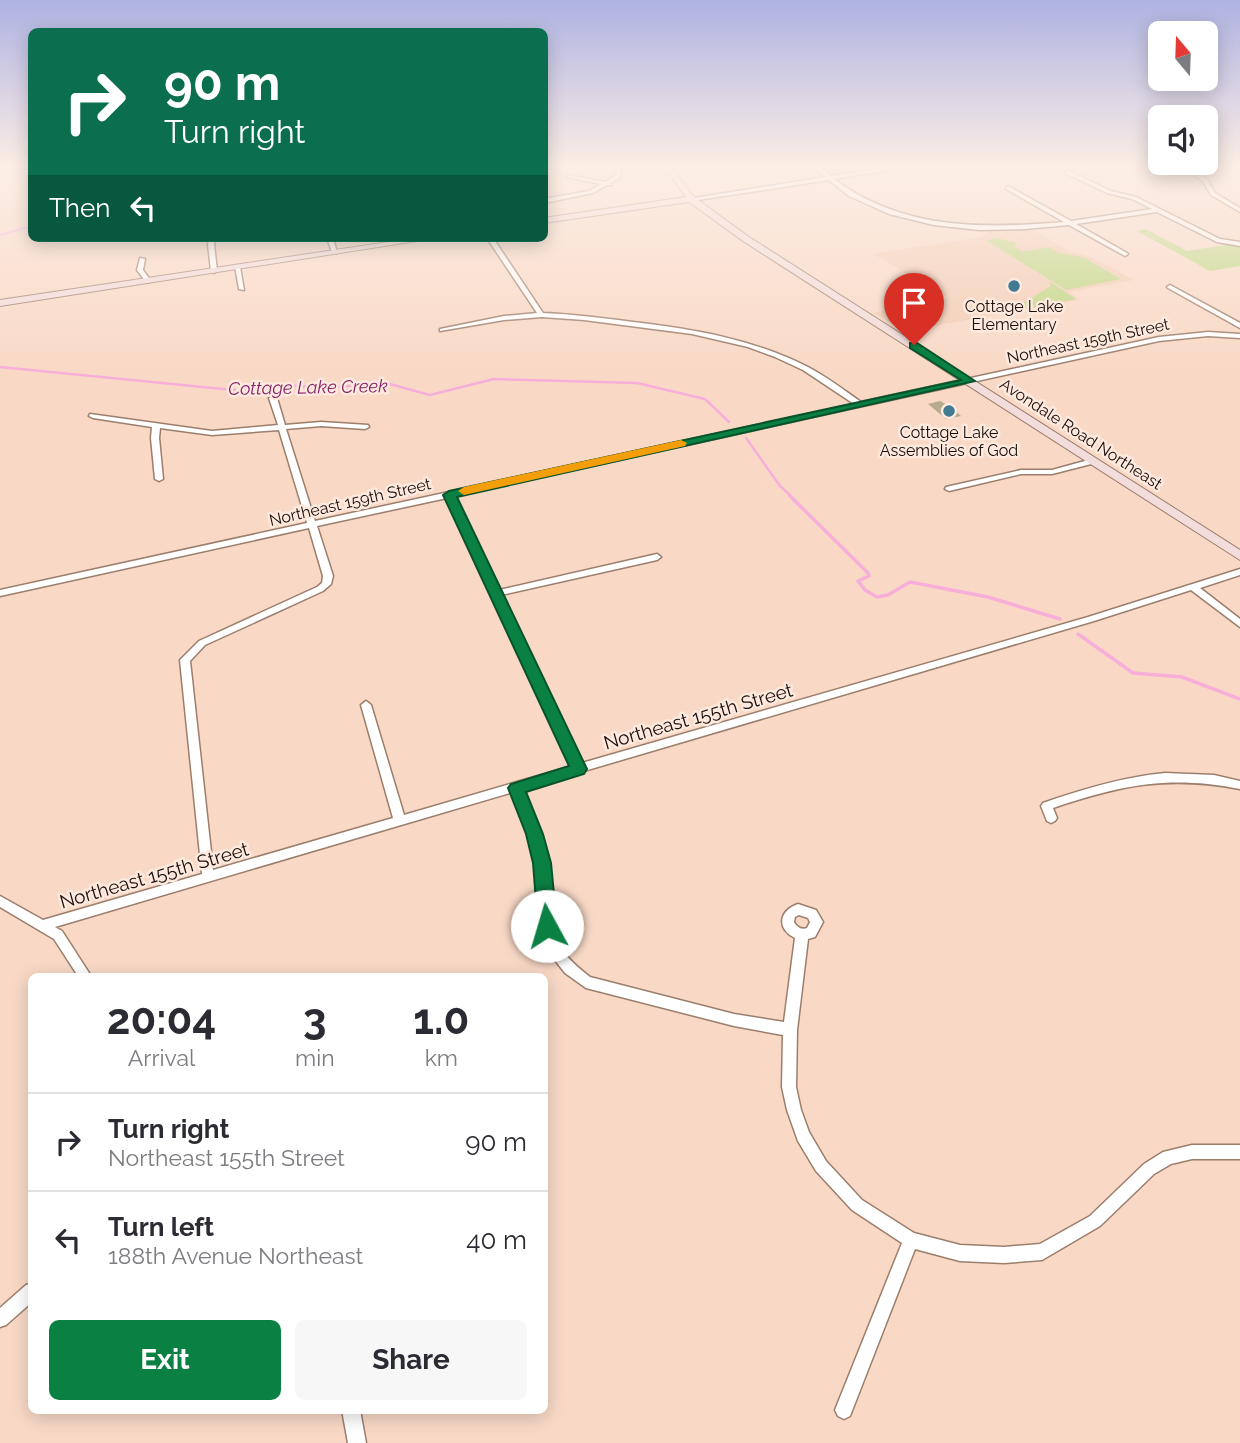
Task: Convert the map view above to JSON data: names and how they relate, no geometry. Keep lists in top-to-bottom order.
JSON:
{
  "streets": {
    "main road": ["Avondale Road Northeast"],
    "street": ["Northeast 159th Street", "Northeast 155th Street"]
  },
  "crossings": [
    ["Northeast 159th Street", "Avondale Road Northeast"]
  ],
  "water": ["Cottage Lake Creek"],
  "places": ["Cottage Lake Elementary", "Cottage Lake Assemblies of God"],
  "north": "top",
  "page": {
    "turn": ["90 m", "Turn right"],
    "then": "Then",
    "eta": [
      "20:04",
      "Arrival",
      "3",
      "min",
      "1.0",
      "km"
    ],
    "list": [
      {
        "name": "Turn right",
        "note": "Northeast 155th Street",
        "value": "90 m"
      },
      {
        "name": "Turn left",
        "note": "188th Avenue Northeast",
        "value": "40 m"
      }
    ],
    "buttons": ["Exit", "Share"]
  }
}
